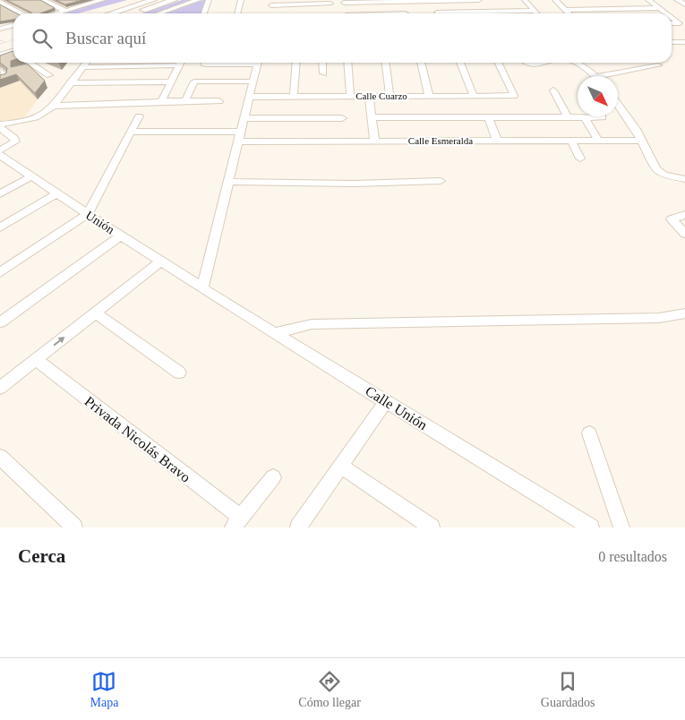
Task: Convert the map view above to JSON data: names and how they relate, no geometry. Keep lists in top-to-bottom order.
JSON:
{
  "streets": {
    "street": [
      "Calle Cuarzo",
      "Calle Esmeralda",
      "Unión",
      "Calle Unión",
      "Privada Nicolás Bravo"
    ]
  },
  "crossings": [
    ["Unión", "Calle Unión"]
  ],
  "north": "bottom right",
  "page": {
    "search": "Buscar aquí",
    "heading": ["Cerca", "0 resultados"],
    "nav": ["Mapa", "Cómo llegar", "Guardados"]
  }
}
